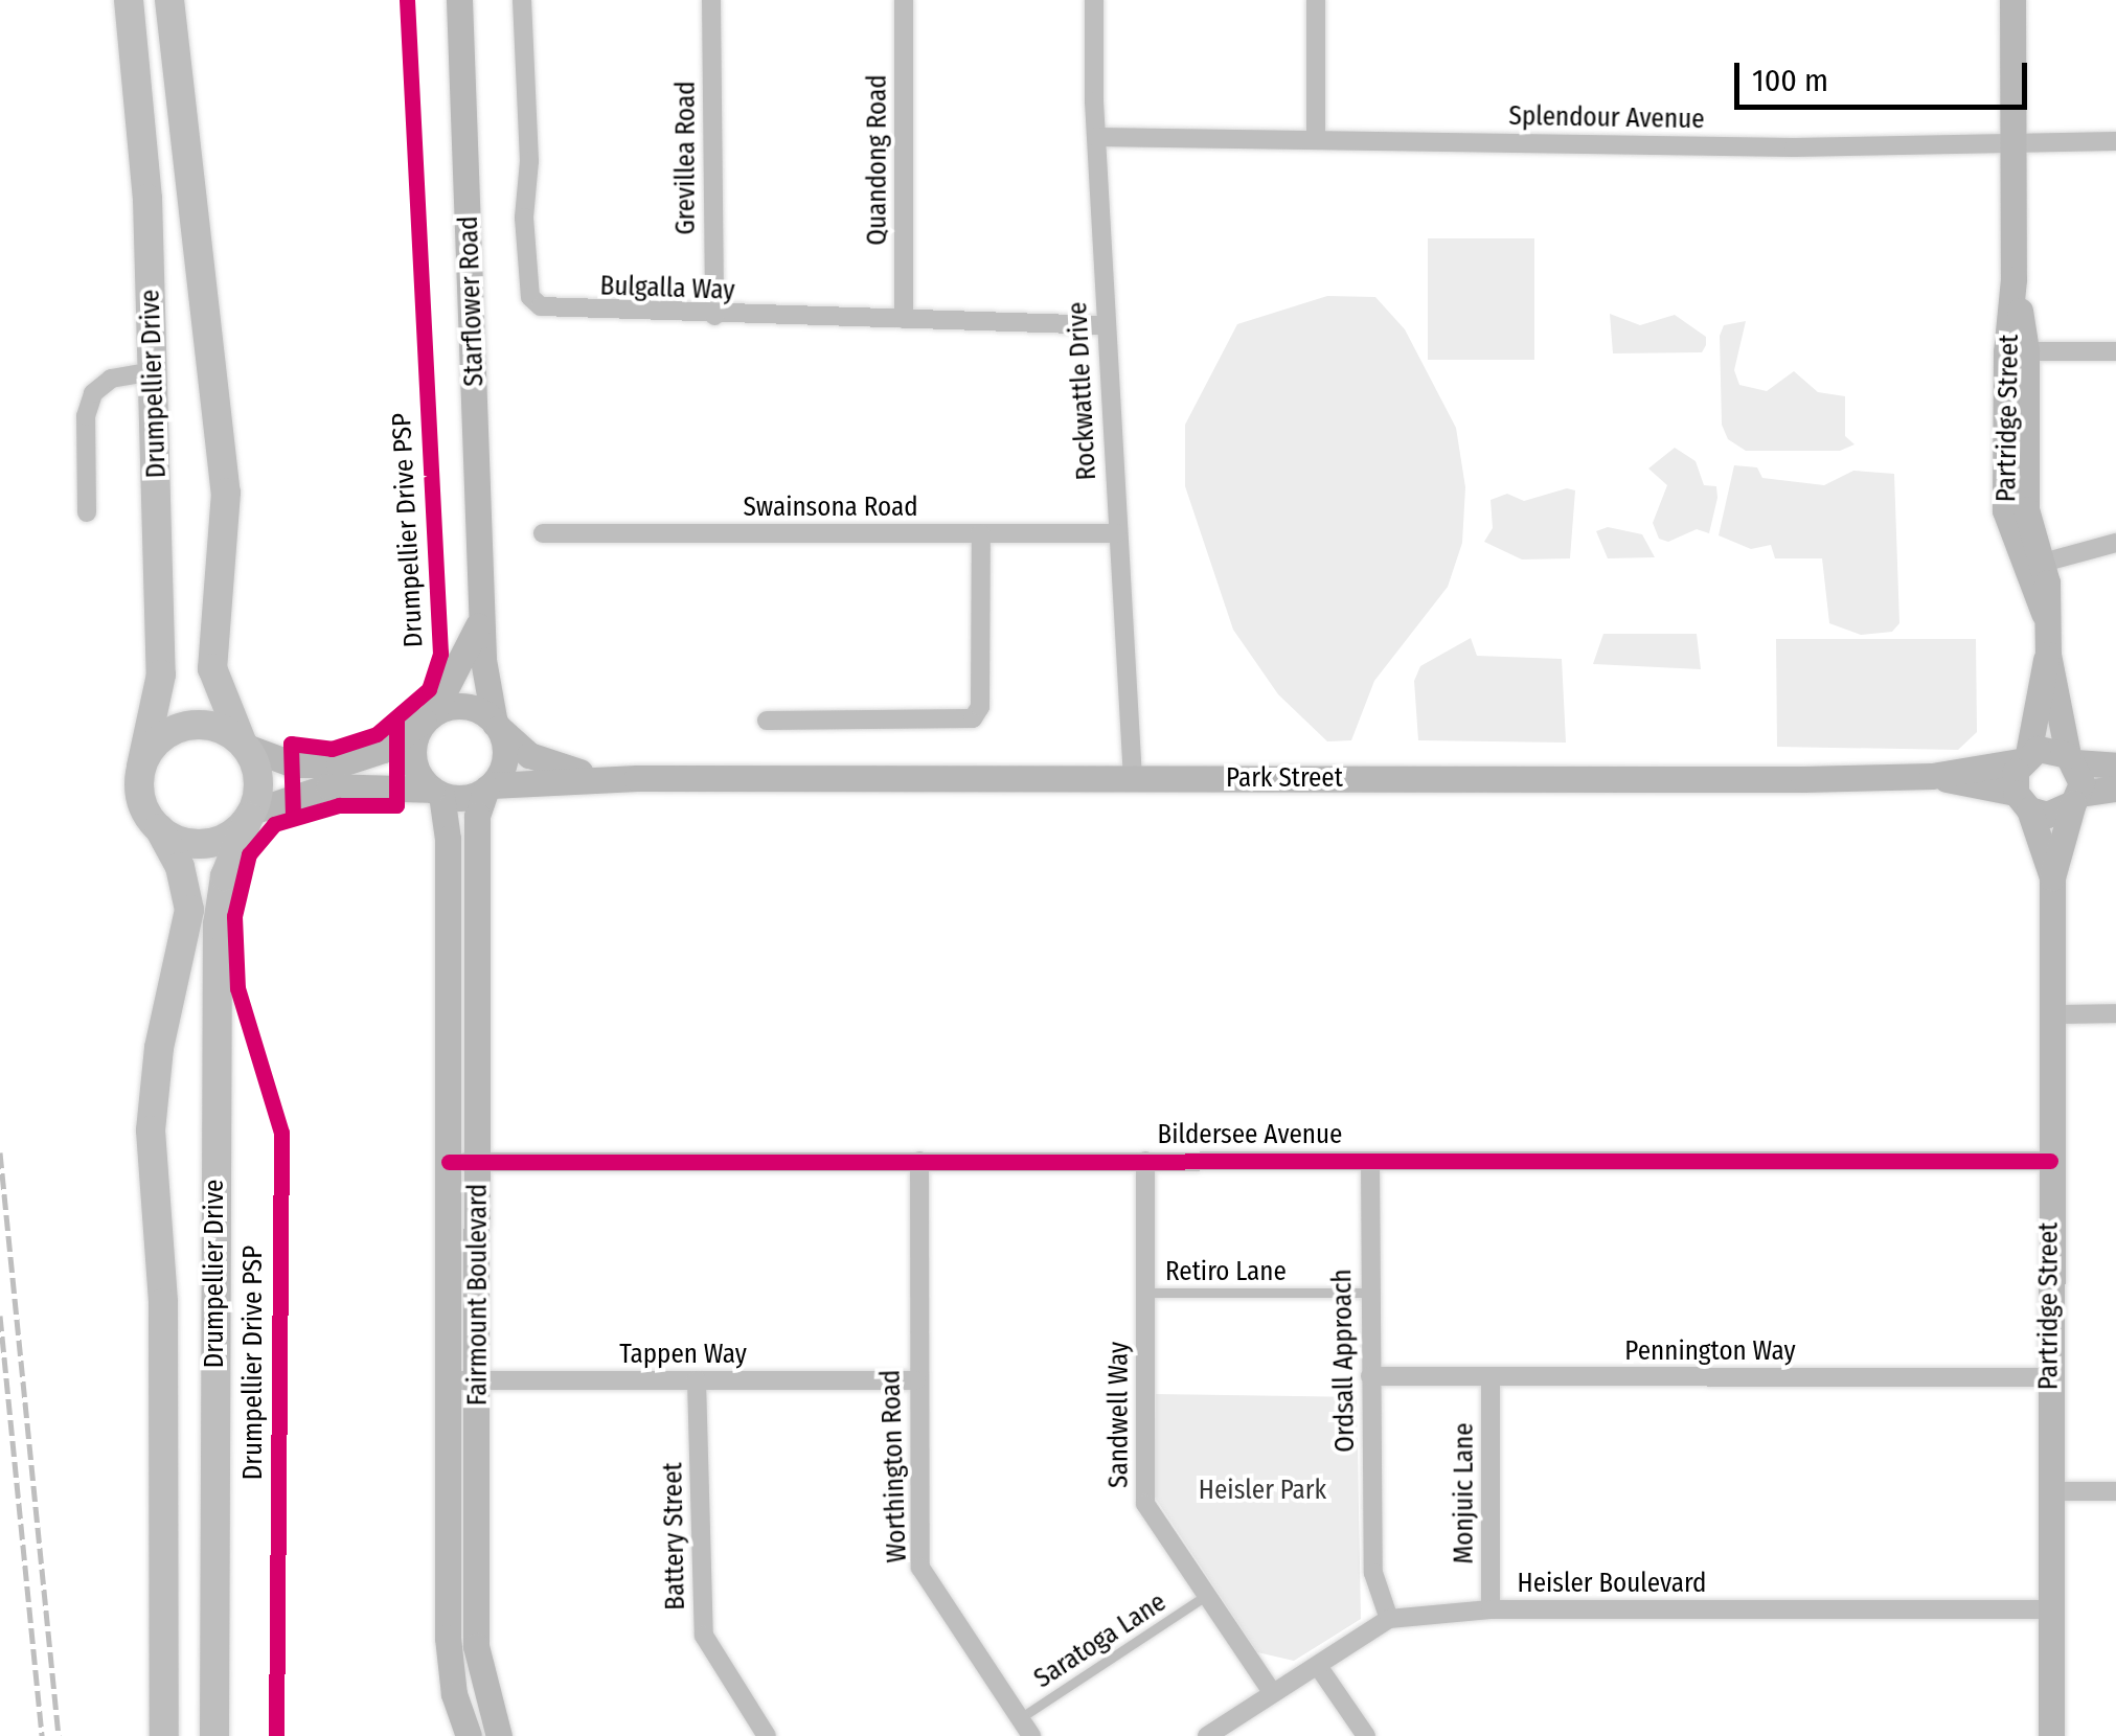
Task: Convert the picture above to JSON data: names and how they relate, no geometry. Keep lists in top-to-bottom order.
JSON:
{
  "streets": {
    "main road": ["Drumpellier Drive"],
    "street": [
      "Splendour Avenue",
      "Grevillea Road",
      "Quandong Road",
      "Bulgalla Way",
      "Starflower Road",
      "Rockwattle Drive",
      "Partridge Street",
      "Swainsona Road",
      "Park Street",
      "Bildersee Avenue",
      "Fairmount Boulevard",
      "Pennington Way",
      "Tappen Way",
      "Ordsall Approach",
      "Sandwell Way",
      "Worthington Road",
      "Monjuic Lane",
      "Battery Street",
      "Heisler Boulevard"
    ],
    "lane": ["Retiro Lane", "Saratoga Lane"],
    "cycle path": ["Drumpellier Drive PSP"]
  },
  "crossings": [
    ["Splendour Avenue", "Rockwattle Drive"],
    ["Splendour Avenue", "Partridge Street"],
    ["Grevillea Road", "Bulgalla Way"],
    ["Quandong Road", "Bulgalla Way"],
    ["Bulgalla Way", "Rockwattle Drive"],
    ["Starflower Road", "Park Street"],
    ["Starflower Road", "Fairmount Boulevard"],
    ["Rockwattle Drive", "Swainsona Road"],
    ["Rockwattle Drive", "Park Street"],
    ["Partridge Street", "Park Street"],
    ["Partridge Street", "Bildersee Avenue"],
    ["Partridge Street", "Pennington Way"],
    ["Partridge Street", "Heisler Boulevard"],
    ["Park Street", "Fairmount Boulevard"],
    ["Bildersee Avenue", "Fairmount Boulevard"],
    ["Bildersee Avenue", "Ordsall Approach"],
    ["Bildersee Avenue", "Sandwell Way"],
    ["Bildersee Avenue", "Worthington Road"],
    ["Retiro Lane", "Ordsall Approach"],
    ["Retiro Lane", "Sandwell Way"],
    ["Fairmount Boulevard", "Tappen Way"],
    ["Pennington Way", "Ordsall Approach"],
    ["Pennington Way", "Monjuic Lane"],
    ["Tappen Way", "Worthington Road"],
    ["Tappen Way", "Battery Street"],
    ["Ordsall Approach", "Heisler Boulevard"],
    ["Sandwell Way", "Heisler Boulevard"],
    ["Sandwell Way", "Saratoga Lane"],
    ["Worthington Road", "Saratoga Lane"],
    ["Monjuic Lane", "Heisler Boulevard"]
  ],
  "parks": ["Heisler Park"],
  "scale_bar": "100 m"
}
